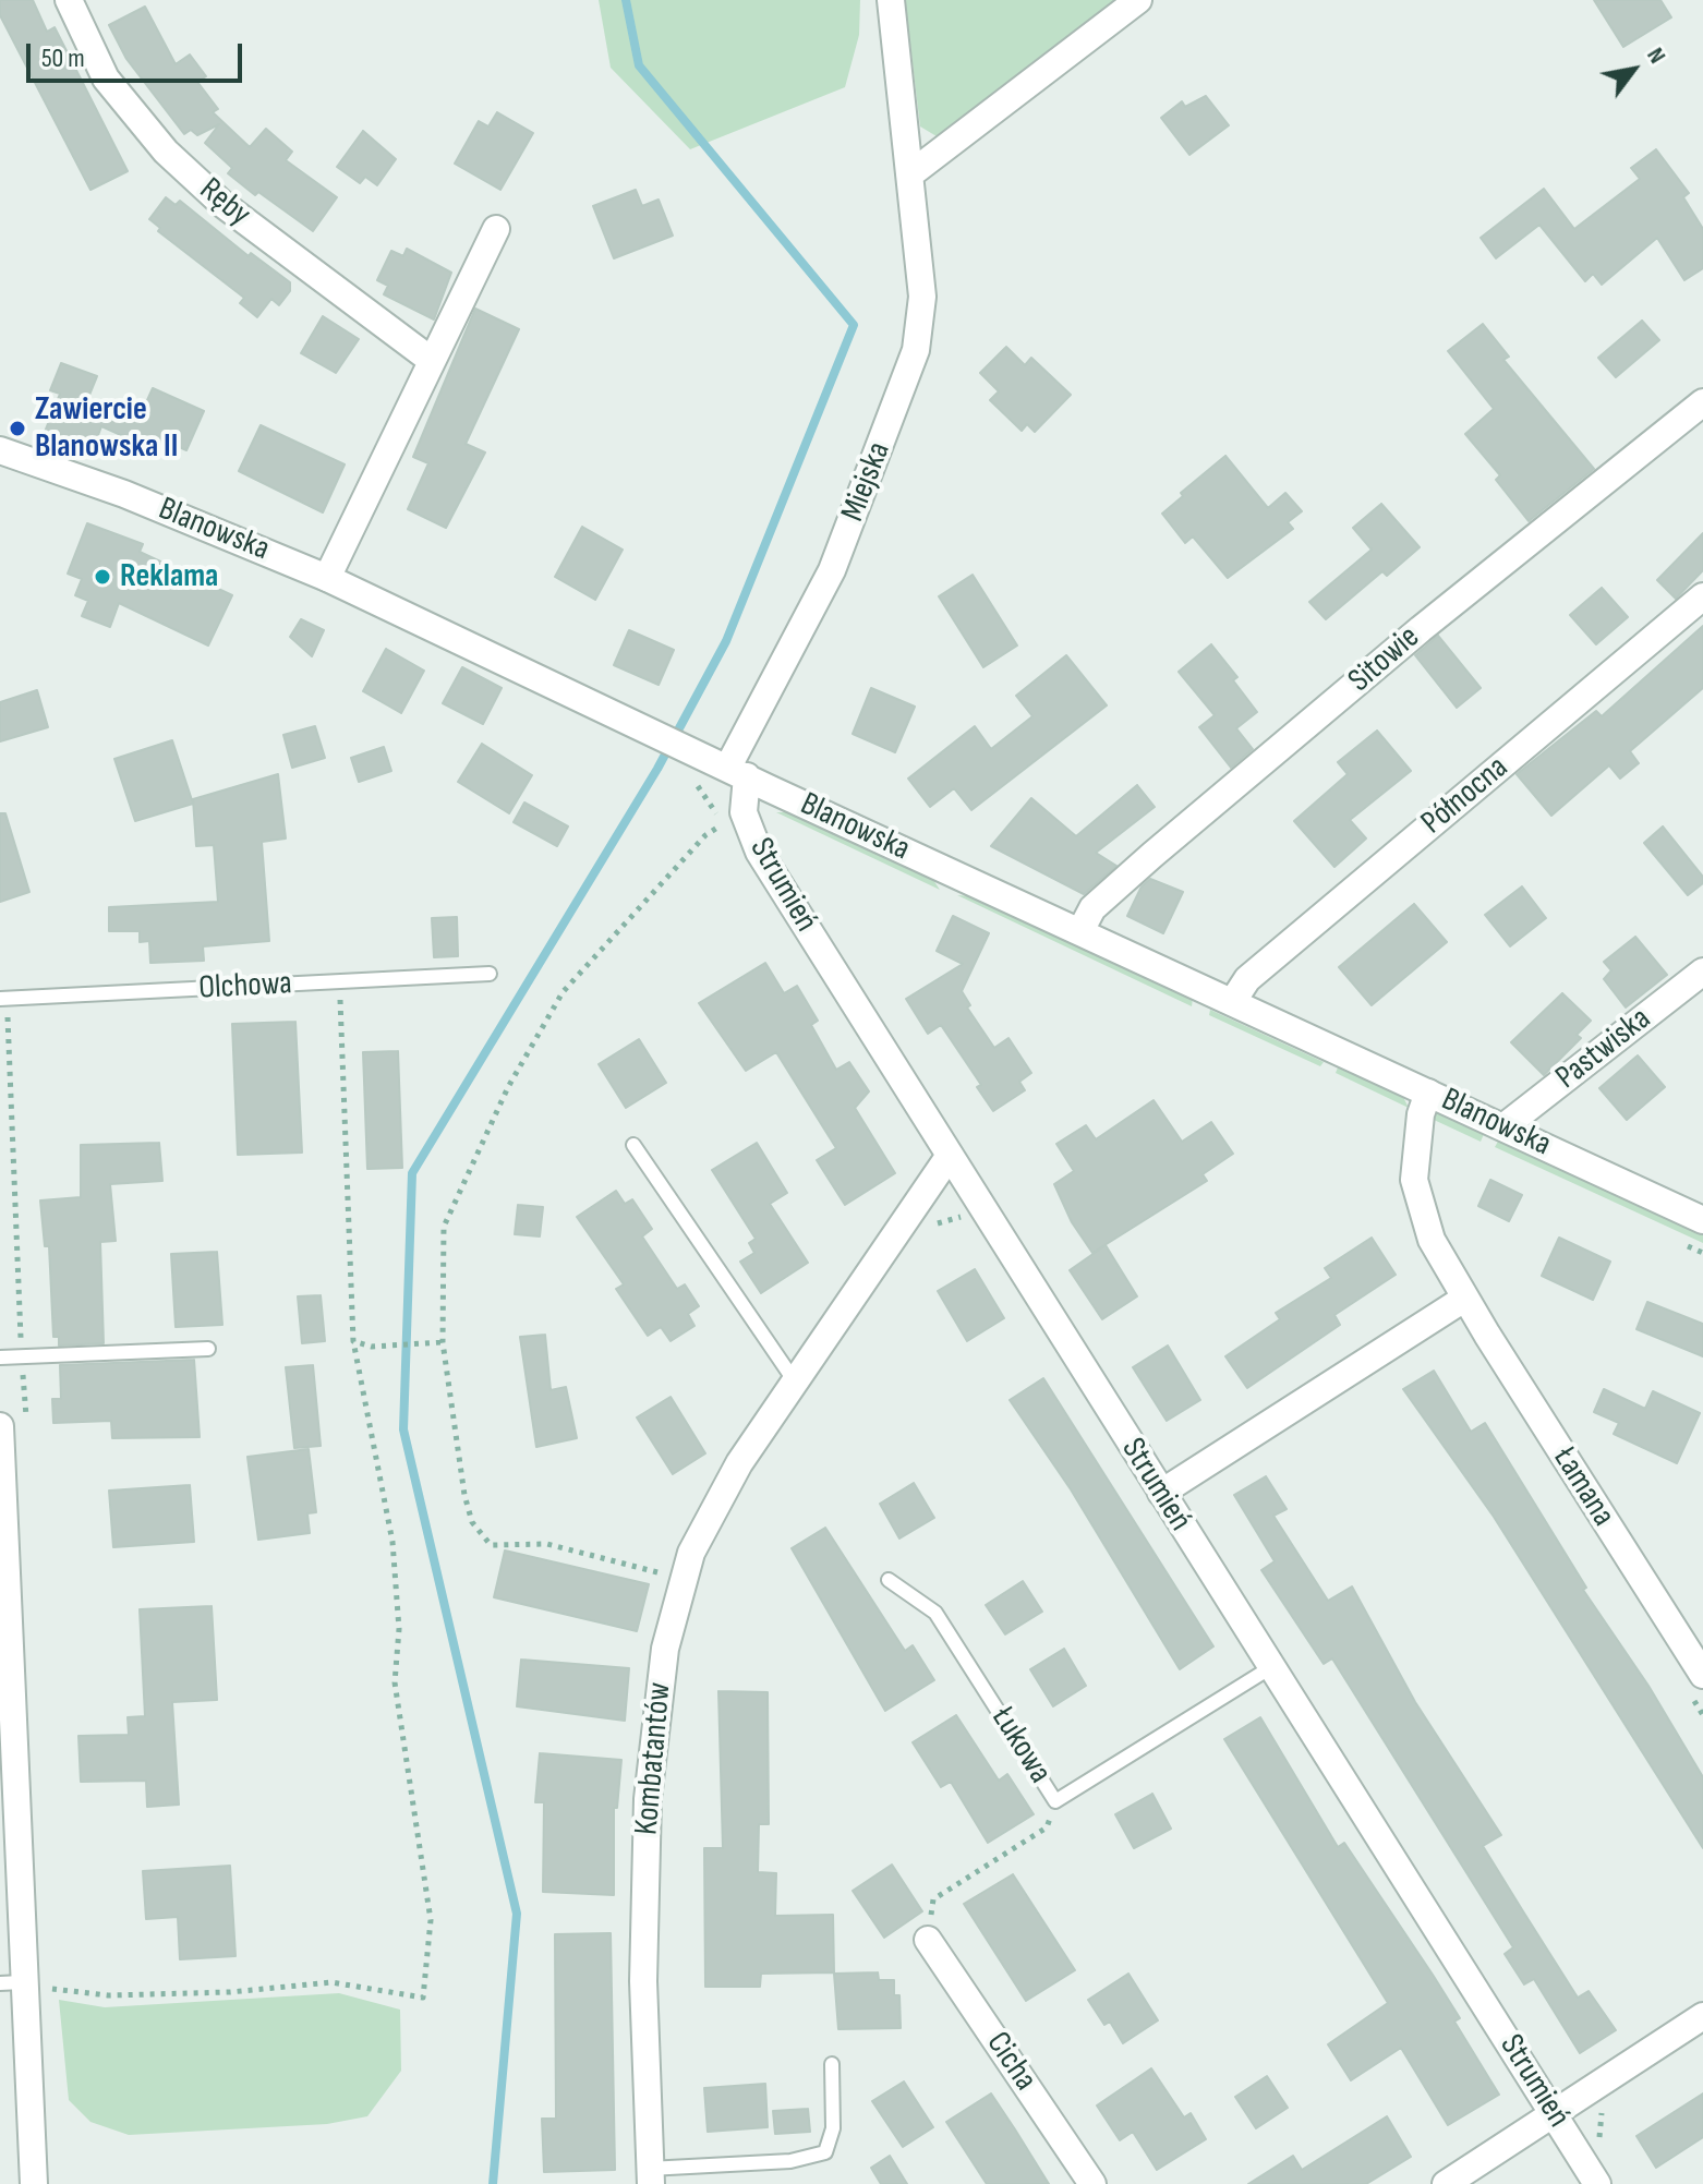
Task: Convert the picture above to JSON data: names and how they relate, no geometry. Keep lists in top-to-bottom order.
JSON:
{
  "streets": {
    "street": [
      "Ręby",
      "Miejska",
      "Blanowska",
      "Sitowie",
      "Północna",
      "Strumień",
      "Pastwiska",
      "Łamana",
      "Kombatantów",
      "Cicha"
    ],
    "lane": ["Olchowa", "Łukowa"]
  },
  "crossings": [
    ["Miejska", "Blanowska"],
    ["Miejska", "Strumień"],
    ["Blanowska", "Sitowie"],
    ["Blanowska", "Północna"],
    ["Blanowska", "Strumień"],
    ["Blanowska", "Pastwiska"],
    ["Blanowska", "Łamana"],
    ["Strumień", "Łukowa"],
    ["Strumień", "Kombatantów"]
  ],
  "places": ["Zawiercie Blanowska II", "Reklama"],
  "scale_bar": "50 m",
  "north": "top right"
}
